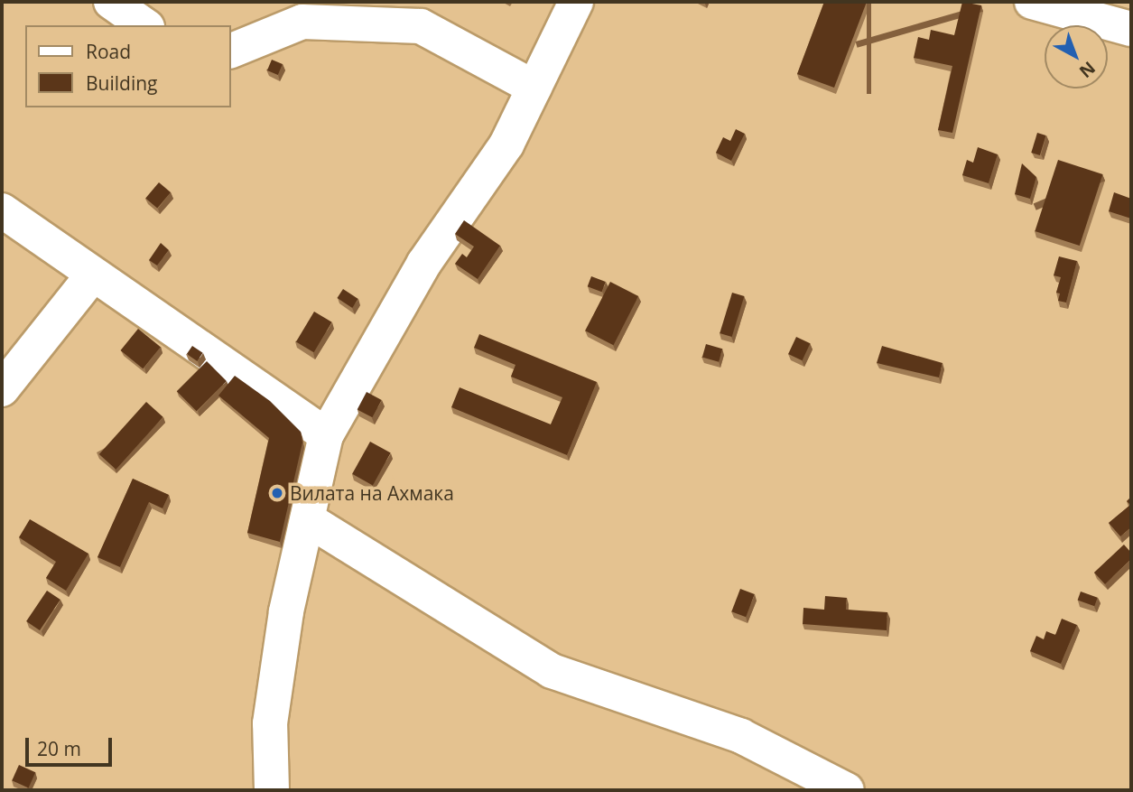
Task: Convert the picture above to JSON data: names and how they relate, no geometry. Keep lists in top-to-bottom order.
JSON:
{
  "places": ["Вилата на Ахмака"],
  "legend": ["Road", "Building"],
  "scale_bar": "20 m",
  "north": "bottom right"
}
